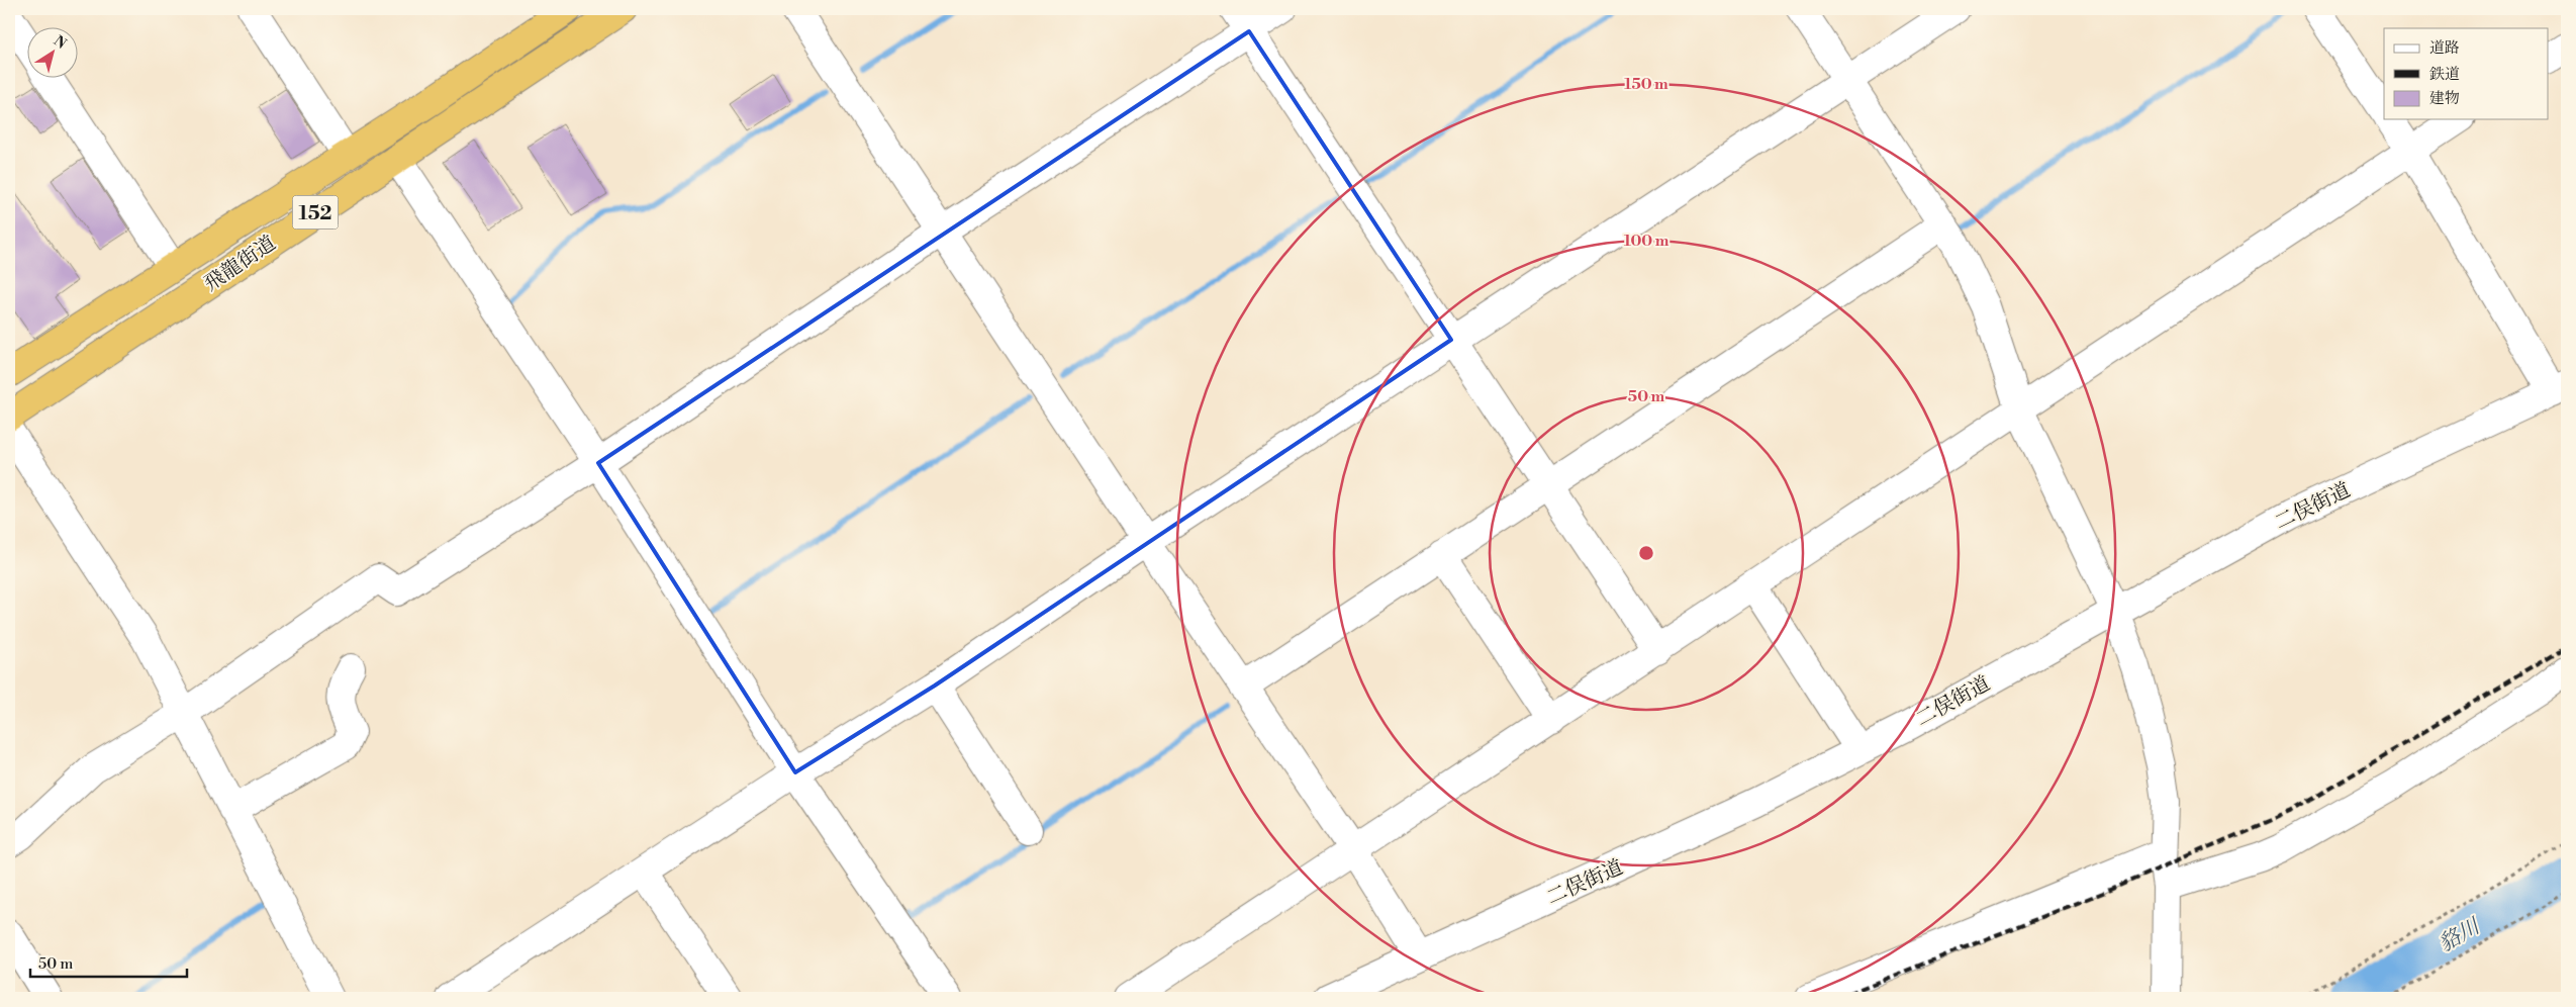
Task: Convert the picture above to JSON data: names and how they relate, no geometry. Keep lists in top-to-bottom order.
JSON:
{
  "streets": {
    "highway": ["152", "飛龍街道"],
    "street": ["二俣街道"]
  },
  "water": ["貉川"],
  "legend": ["道路", "鉄道", "建物"],
  "scale_bar": "50 m",
  "north": "top right",
  "rings": ["150 m", "100 m", "50 m"]
}
